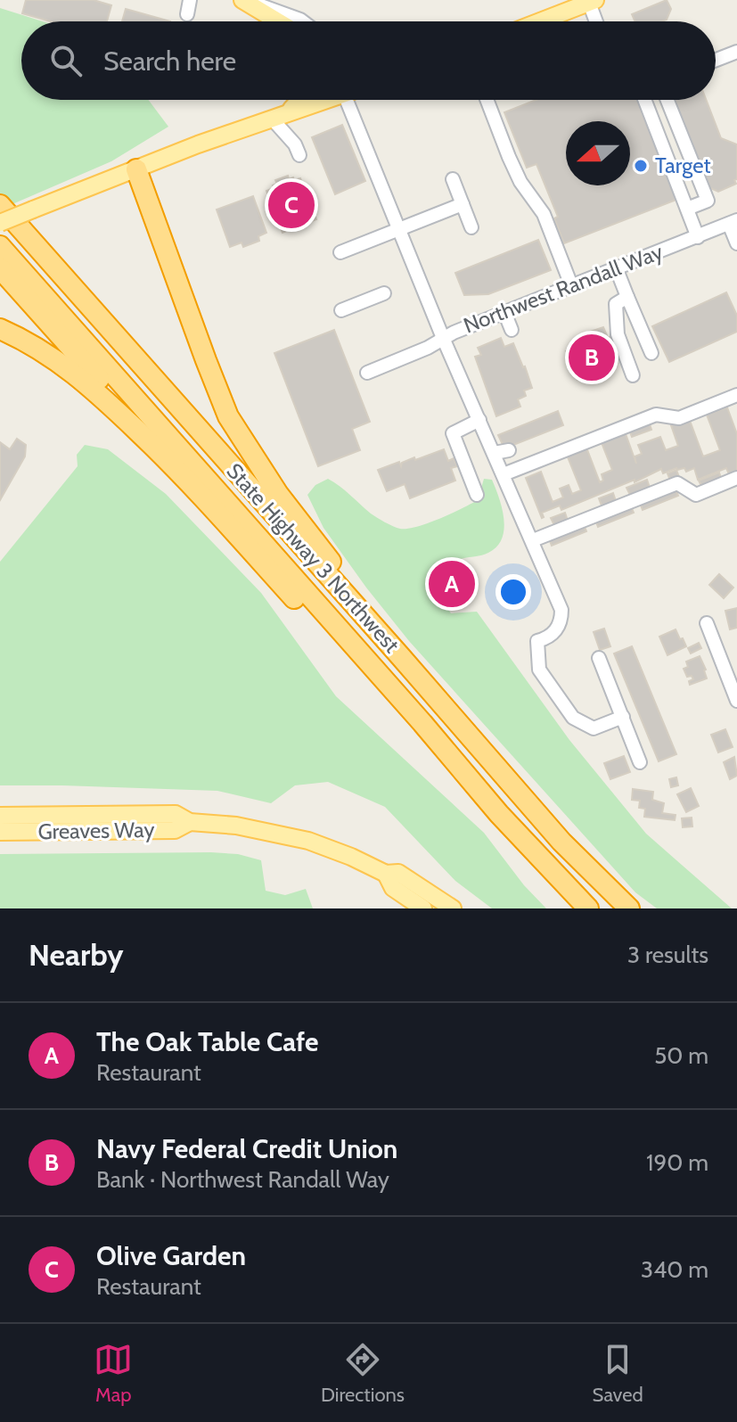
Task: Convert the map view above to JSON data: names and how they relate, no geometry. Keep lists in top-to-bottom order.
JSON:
{
  "streets": {
    "highway": ["State Highway 3 Northwest"],
    "main road": ["Greaves Way"],
    "street": ["Northwest Randall Way"]
  },
  "places": ["Target"],
  "north": "left",
  "page": {
    "search": "Search here",
    "pins": ["C", "B", "A"],
    "heading": ["Nearby", "3 results"],
    "list": [
      {
        "mark": "A",
        "name": "The Oak Table Cafe",
        "note": "Restaurant",
        "value": "50 m"
      },
      {
        "mark": "B",
        "name": "Navy Federal Credit Union",
        "note": "Bank · Northwest Randall Way",
        "value": "190 m"
      },
      {
        "mark": "C",
        "name": "Olive Garden",
        "note": "Restaurant",
        "value": "340 m"
      }
    ],
    "nav": ["Map", "Directions", "Saved"]
  }
}
